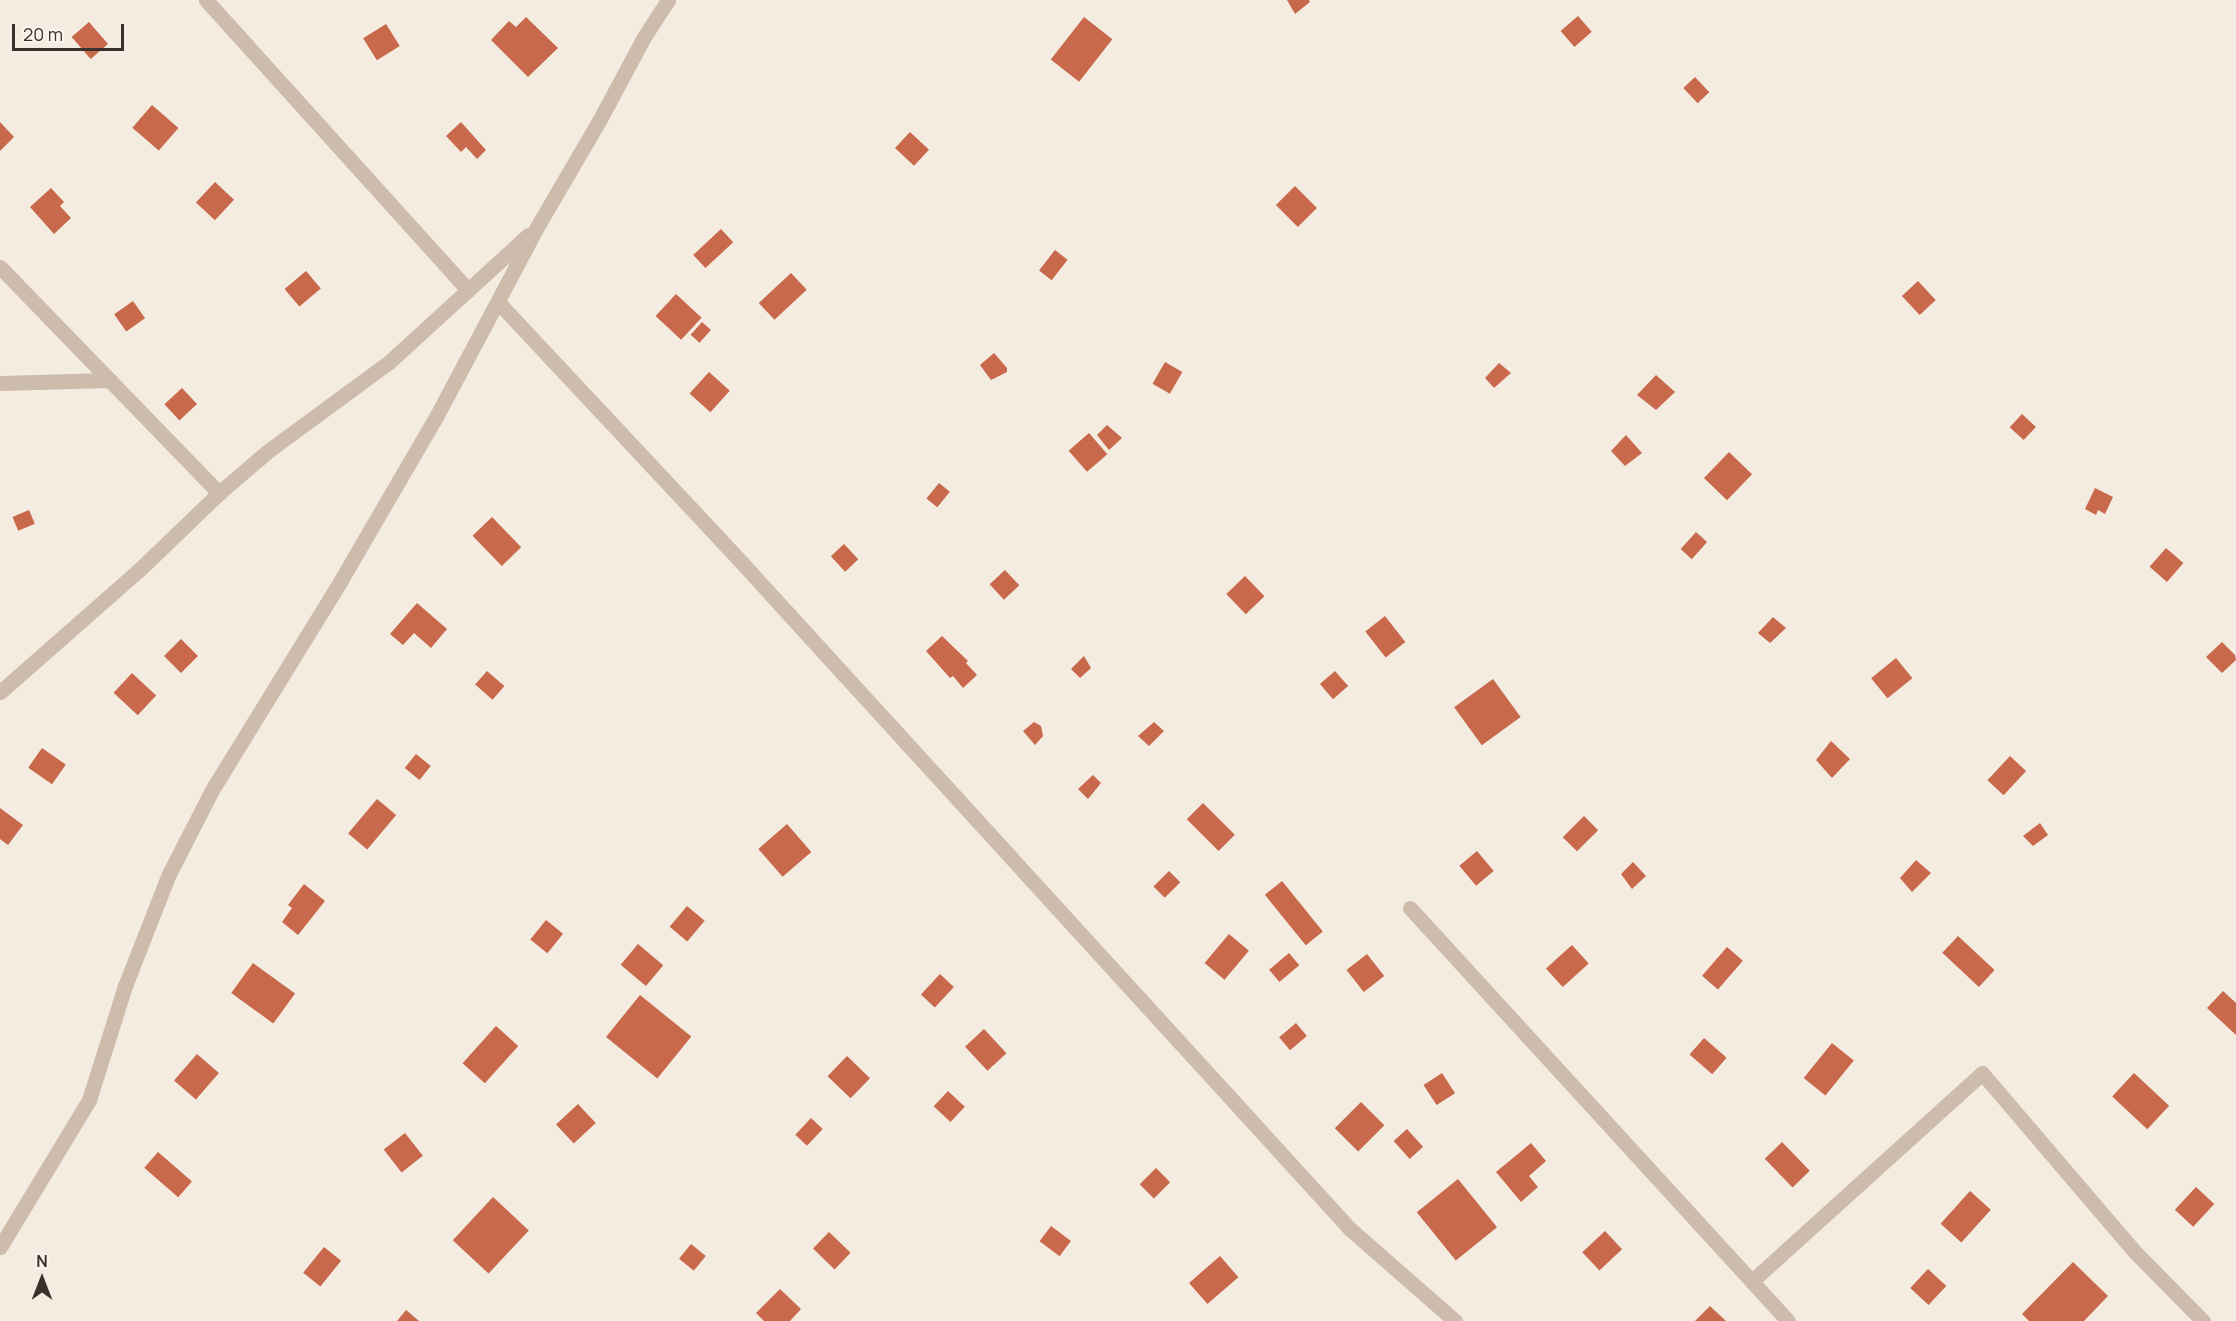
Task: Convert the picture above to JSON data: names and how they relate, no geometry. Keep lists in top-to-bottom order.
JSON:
{
  "scale_bar": "20 m",
  "north": "top"
}
